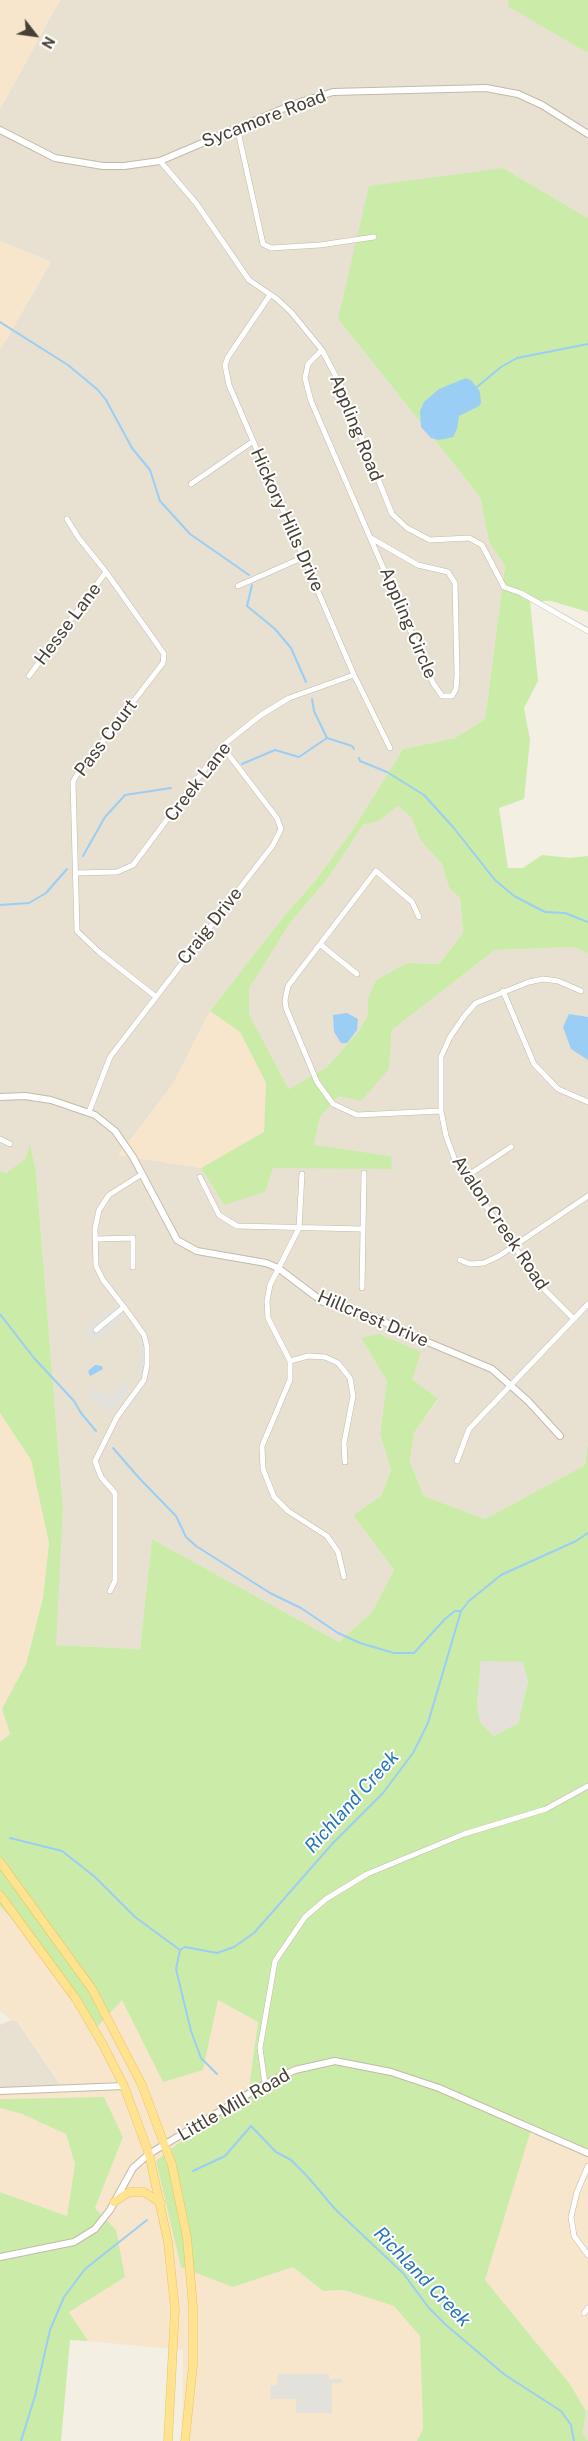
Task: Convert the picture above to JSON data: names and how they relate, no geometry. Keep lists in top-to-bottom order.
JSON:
{
  "streets": {
    "street": [
      "Sycamore Road",
      "Appling Road",
      "Hickory Hills Drive",
      "Appling Circle",
      "Hesse Lane",
      "Pass Court",
      "Creek Lane",
      "Craig Drive",
      "Avalon Creek Road",
      "Hillcrest Drive",
      "Little Mill Road"
    ]
  },
  "crossings": [
    ["Sycamore Road", "Appling Road"],
    ["Appling Road", "Hickory Hills Drive"],
    ["Appling Road", "Appling Circle"],
    ["Hickory Hills Drive", "Creek Lane"],
    ["Hesse Lane", "Pass Court"],
    ["Pass Court", "Creek Lane"],
    ["Pass Court", "Craig Drive"],
    ["Creek Lane", "Craig Drive"],
    ["Craig Drive", "Hillcrest Drive"]
  ],
  "water": ["Richland Creek"],
  "north": "bottom right"
}
